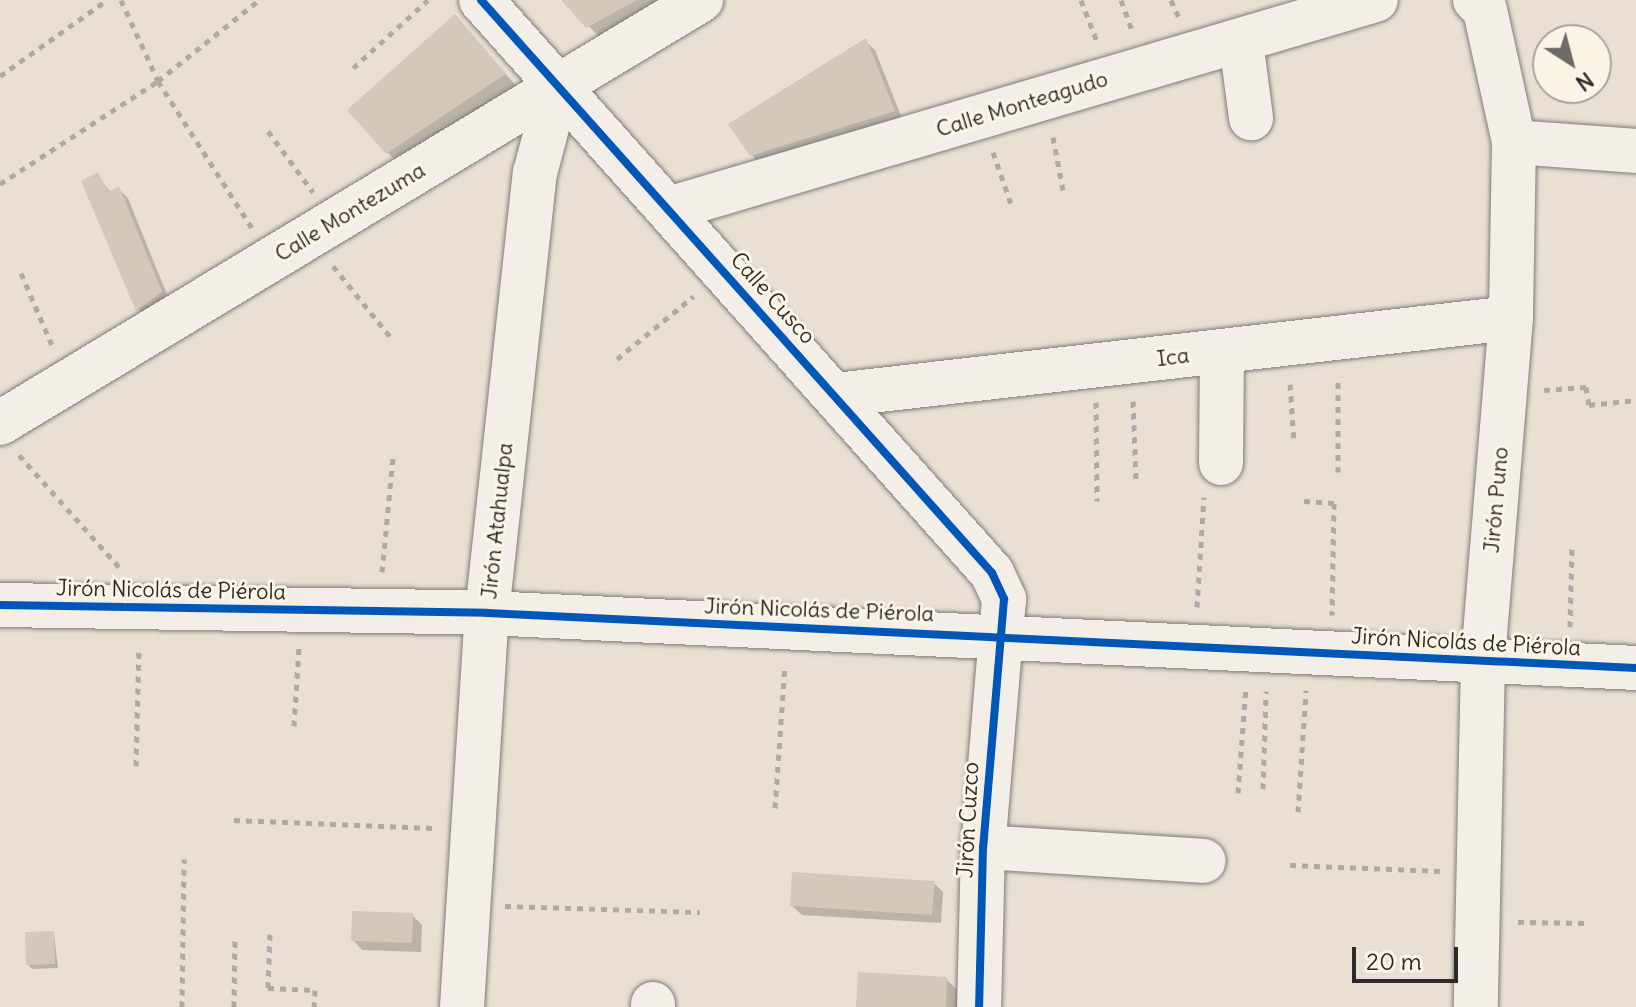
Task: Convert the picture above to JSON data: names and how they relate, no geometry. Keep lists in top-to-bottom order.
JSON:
{
  "streets": {
    "street": [
      "Calle Monteagudo",
      "Calle Montezuma",
      "Calle Cusco",
      "Ica",
      "Jirón Puno",
      "Jirón Atahualpa",
      "Jirón Nicolás de Piérola",
      "Jirón Cuzco"
    ]
  },
  "crossings": [
    ["Calle Monteagudo", "Calle Cusco"],
    ["Calle Montezuma", "Calle Cusco"],
    ["Calle Montezuma", "Jirón Atahualpa"],
    ["Calle Cusco", "Ica"],
    ["Calle Cusco", "Jirón Atahualpa"],
    ["Calle Cusco", "Jirón Nicolás de Piérola"],
    ["Calle Cusco", "Jirón Cuzco"],
    ["Ica", "Jirón Puno"],
    ["Jirón Puno", "Jirón Nicolás de Piérola"],
    ["Jirón Atahualpa", "Jirón Nicolás de Piérola"],
    ["Jirón Nicolás de Piérola", "Jirón Cuzco"]
  ],
  "scale_bar": "20 m",
  "north": "bottom right"
}
